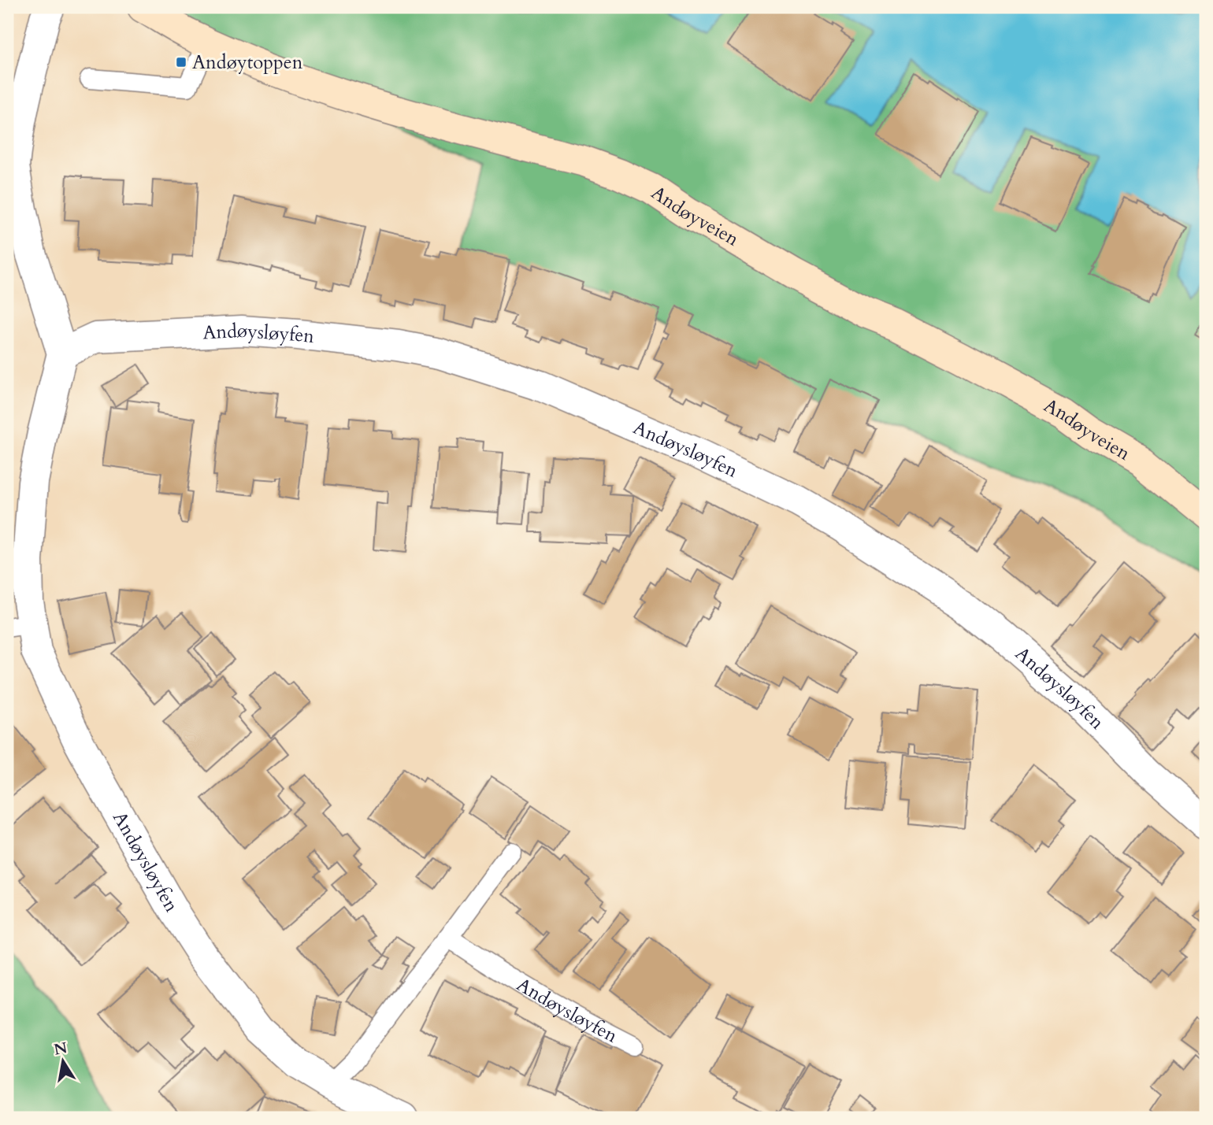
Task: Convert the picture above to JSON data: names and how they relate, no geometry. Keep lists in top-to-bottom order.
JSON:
{
  "streets": {
    "street": ["Andøyveien", "Andøysløyfen"]
  },
  "places": {
    "transit": ["Andøytoppen"]
  },
  "north": "top"
}
